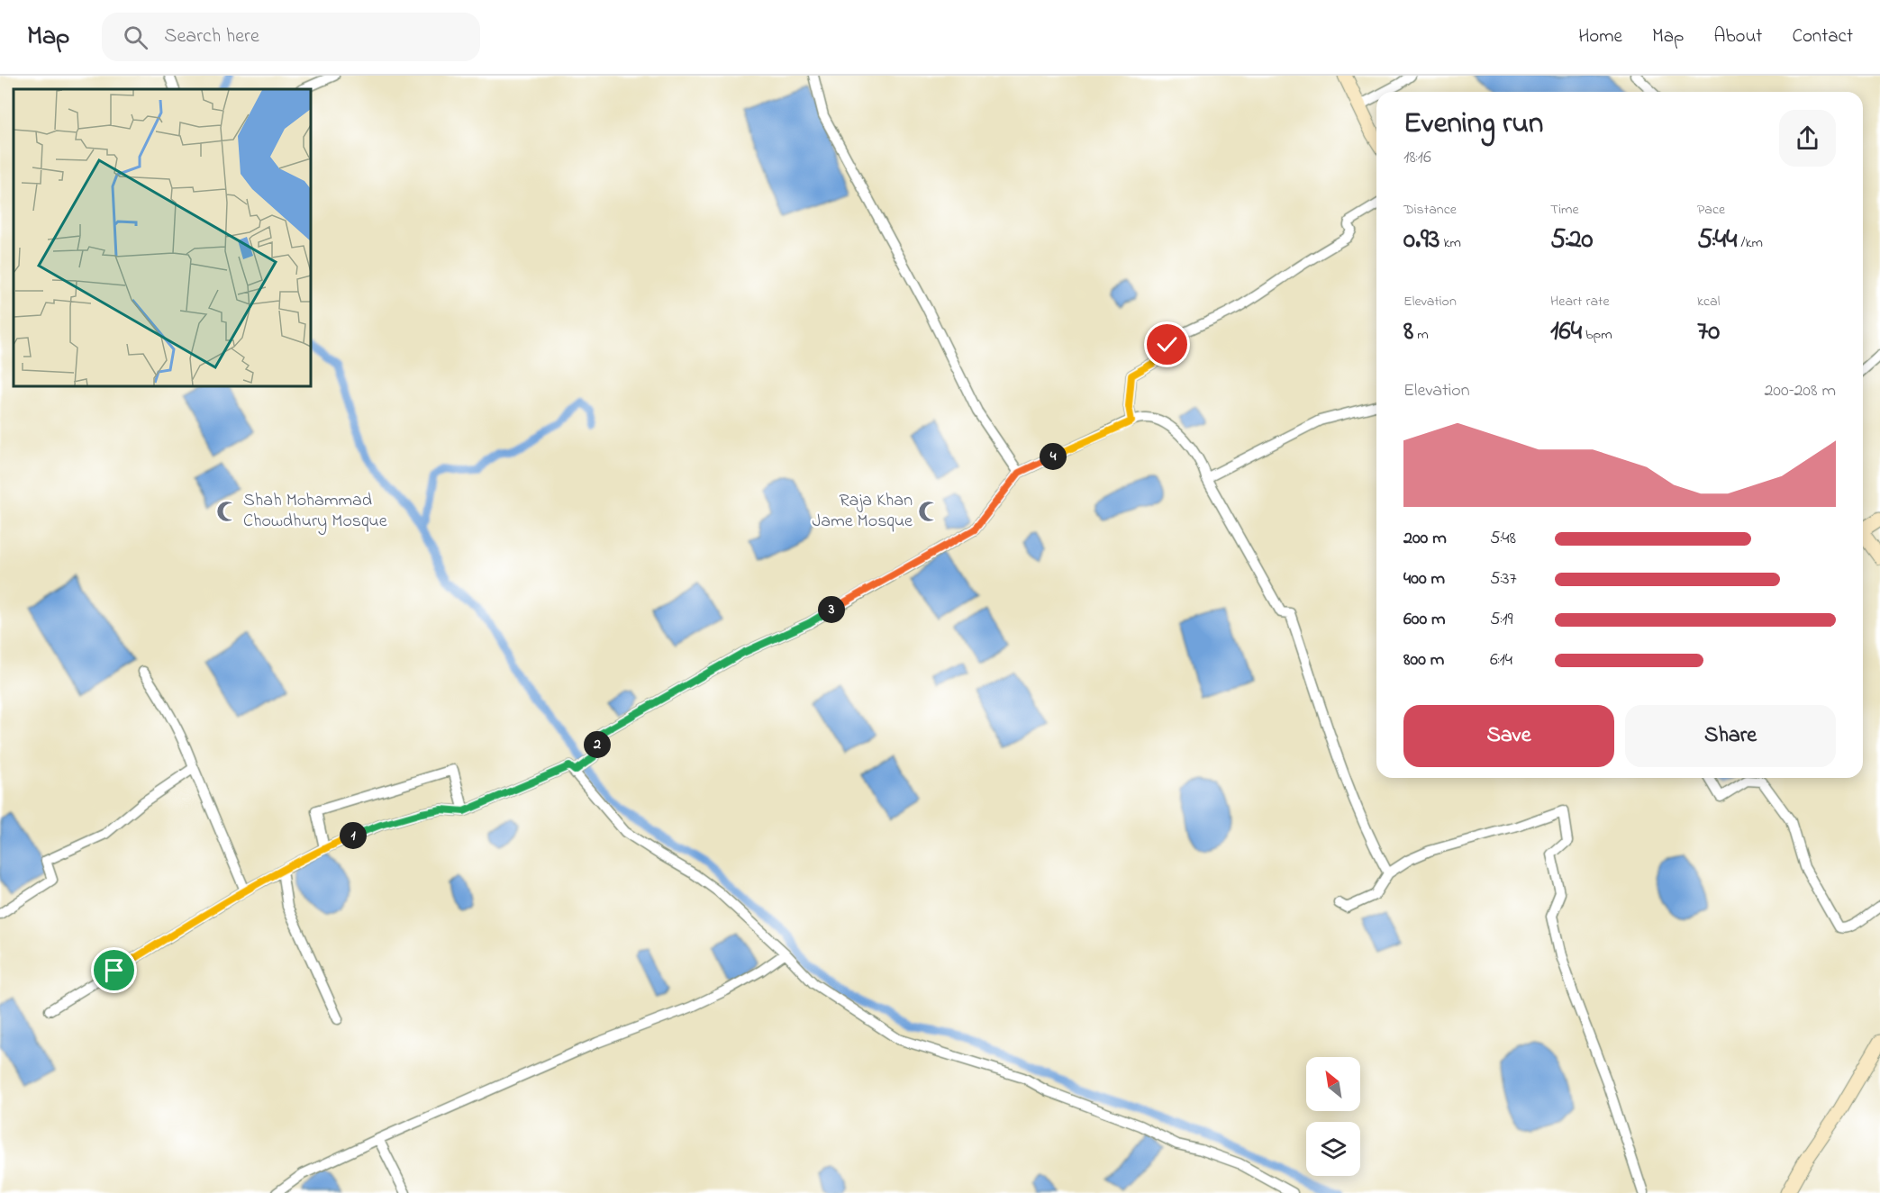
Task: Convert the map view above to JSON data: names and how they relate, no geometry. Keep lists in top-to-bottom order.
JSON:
{
  "places": {
    "mosque": ["Shah Mohammad Chowdhury Mosque", "Raja Khan Jame Mosque"]
  },
  "north": "top left",
  "page": {
    "header": "Map",
    "search": "Search here",
    "nav": [
      "Home",
      "Map",
      "About",
      "Contact"
    ],
    "heading": ["Evening run", "18:16"],
    "stats": [
      ["Distance", "0.93 km"],
      ["Time", "5:20"],
      ["Pace", "5:44 /km"],
      ["Elevation", "8 m"],
      ["Heart rate", "164 bpm"],
      ["kcal", "70"]
    ],
    "chart": ["Elevation", "200–208 m"],
    "pins": [
      "4",
      "3",
      "2",
      "1"
    ],
    "list": [
      {
        "name": "200 m",
        "note": "5:48"
      },
      {
        "name": "400 m",
        "note": "5:37"
      },
      {
        "name": "600 m",
        "note": "5:19"
      },
      {
        "name": "800 m",
        "note": "6:14"
      }
    ],
    "buttons": ["Save", "Share"]
  }
}
